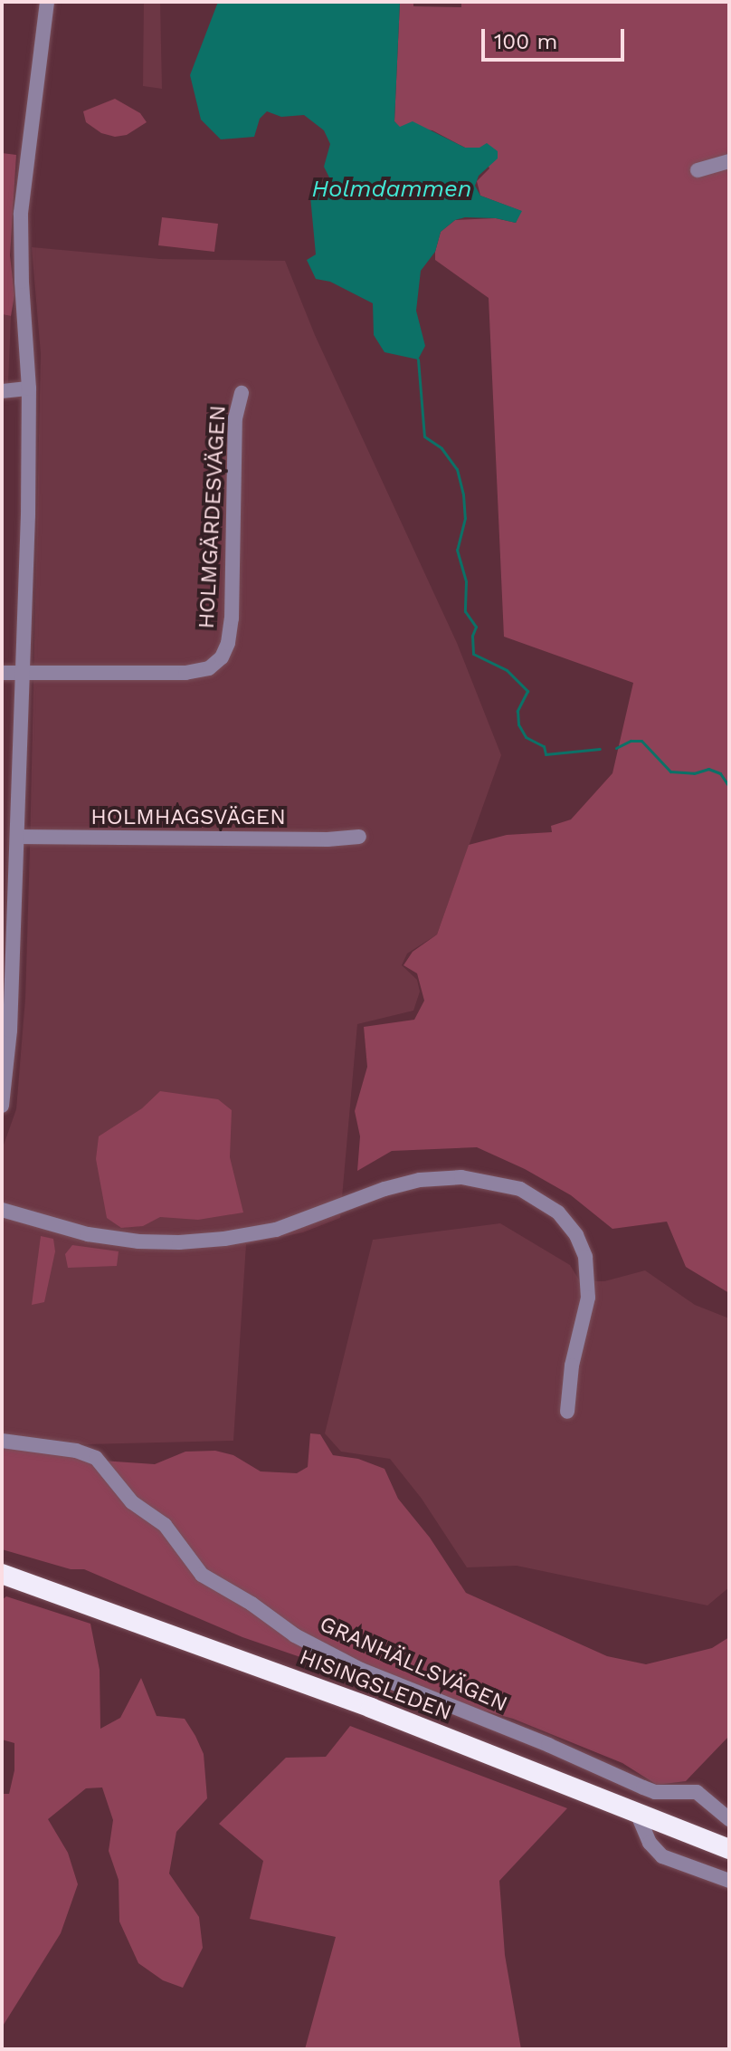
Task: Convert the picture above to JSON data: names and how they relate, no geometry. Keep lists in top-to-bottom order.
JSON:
{
  "streets": {
    "highway": ["HISINGSLEDEN"],
    "street": ["HOLMGÄRDESVÄGEN", "HOLMHAGSVÄGEN", "GRANHÄLLSVÄGEN"]
  },
  "water": ["Holmdammen"],
  "scale_bar": "100 m"
}
